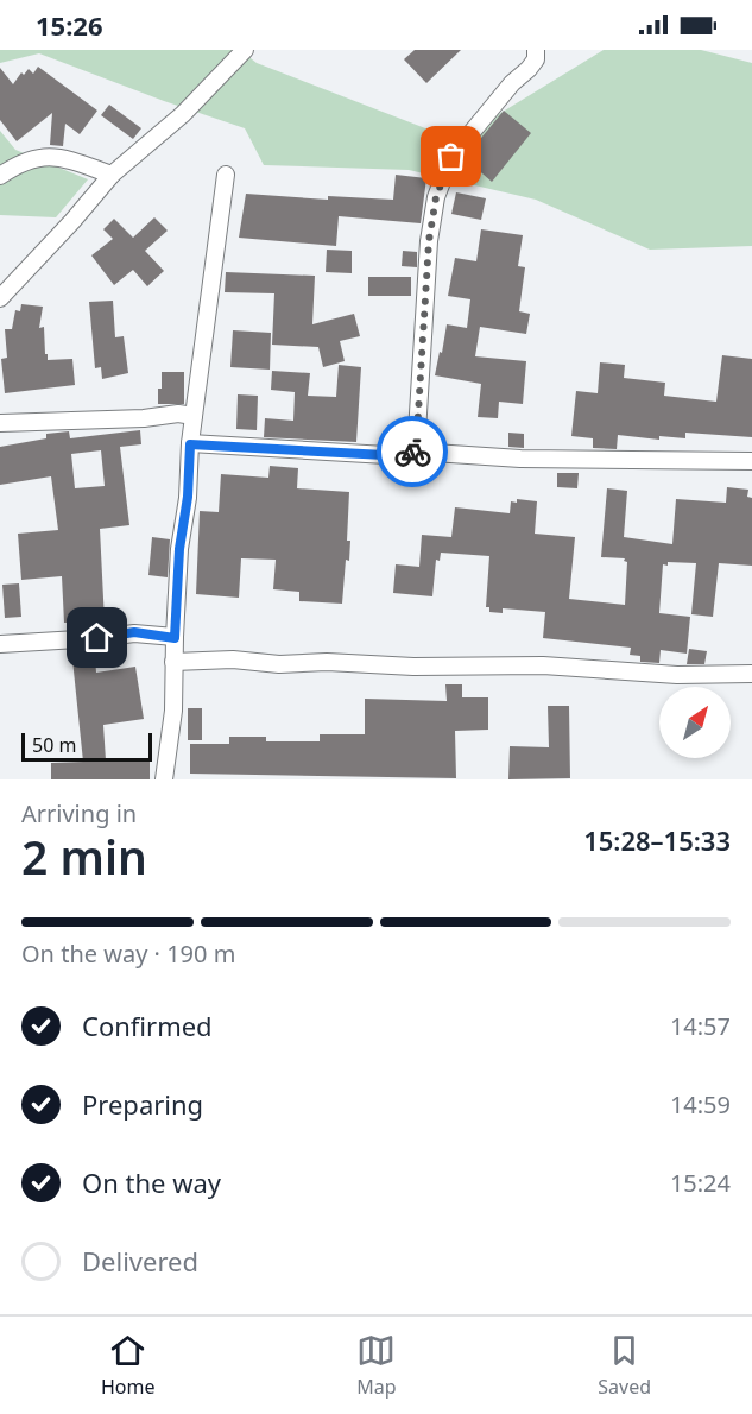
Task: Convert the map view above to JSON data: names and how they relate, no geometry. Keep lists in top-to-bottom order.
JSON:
{
  "scale_bar": "50 m",
  "north": "top right",
  "page": {
    "status": "15:26",
    "scale": "50 m",
    "heading": ["2 min", "Arriving in", "15:28–15:33"],
    "bar": "On the way · 190 m",
    "list": [
      ["Confirmed", "14:57"],
      ["Preparing", "14:59"],
      ["On the way", "15:24"],
      "Delivered"
    ],
    "tabs": ["Home", "Map", "Saved"]
  }
}
